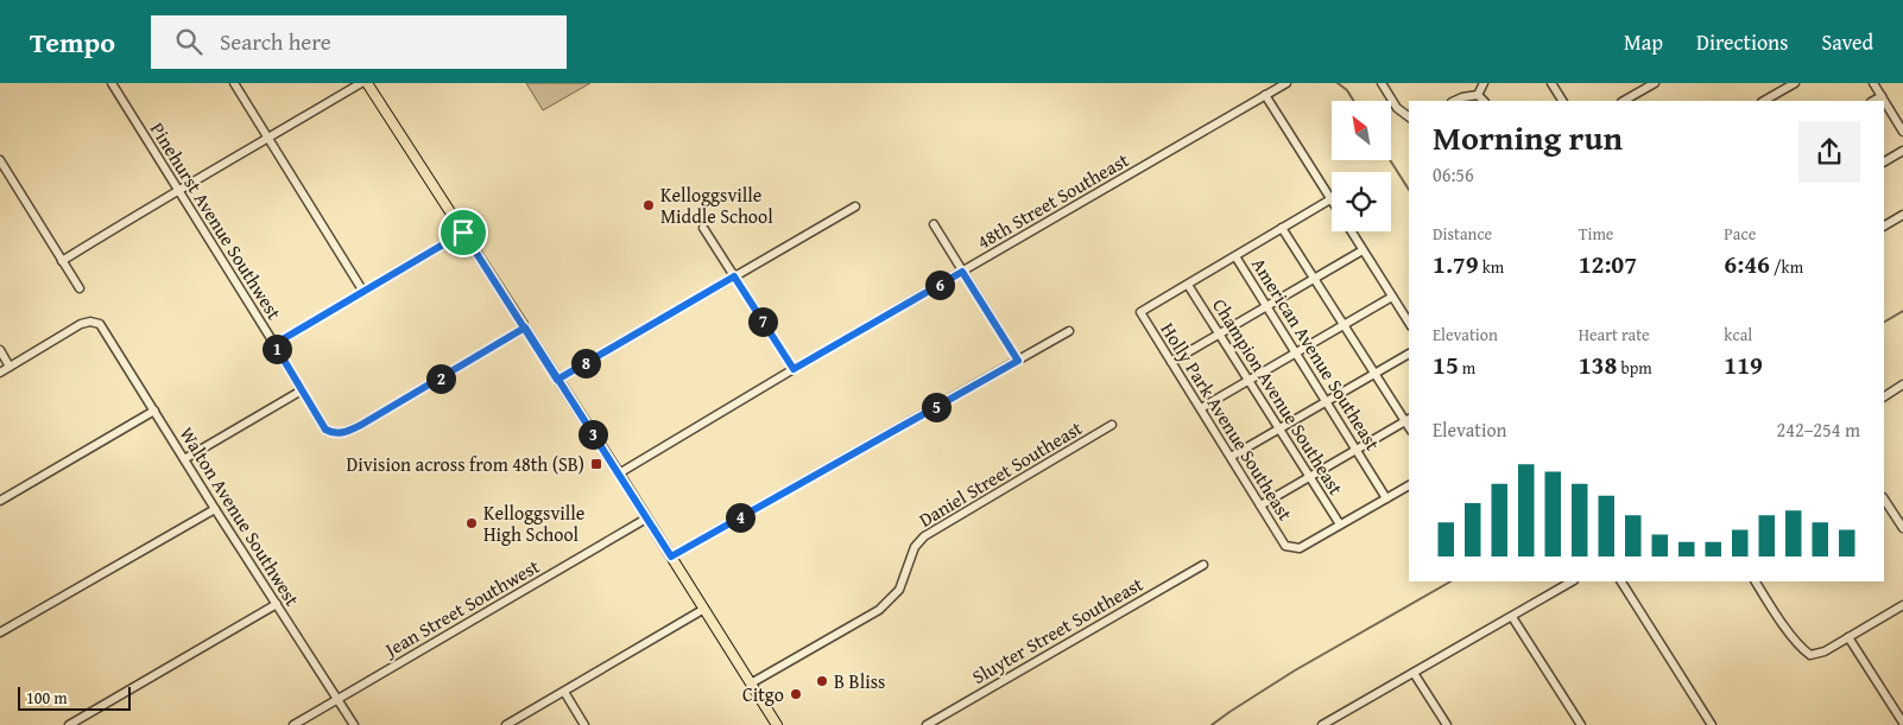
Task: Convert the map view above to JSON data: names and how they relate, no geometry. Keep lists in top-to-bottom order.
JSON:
{
  "streets": {
    "street": [
      "48th Street Southeast",
      "Pinehurst Avenue Southwest",
      "American Avenue Southeast",
      "Champion Avenue Southeast",
      "Holly Park Avenue Southeast",
      "Daniel Street Southeast",
      "Walton Avenue Southwest",
      "Jean Street Southwest",
      "Sluyter Street Southeast"
    ]
  },
  "crossings": [
    ["Champion Avenue Southeast", "Holly Park Avenue Southeast"],
    ["Walton Avenue Southwest", "Jean Street Southwest"]
  ],
  "places": {
    "other": [
      "Kelloggsville Middle School",
      "Kelloggsville High School",
      "B Bliss",
      "Citgo"
    ],
    "transit": ["Division across from 48th (SB)"]
  },
  "scale_bar": "100 m",
  "north": "top left",
  "page": {
    "header": "Tempo",
    "search": "Search here",
    "nav": ["Map", "Directions", "Saved"],
    "heading": ["Morning run", "06:56"],
    "stats": [
      ["Distance", "1.79 km"],
      ["Time", "12:07"],
      ["Pace", "6:46 /km"],
      ["Elevation", "15 m"],
      ["Heart rate", "138 bpm"],
      ["kcal", "119"]
    ],
    "pins": [
      "6",
      "7",
      "1",
      "8",
      "2",
      "5",
      "3",
      "4"
    ],
    "chart": ["Elevation", "242–254 m"],
    "scale": "100 m"
  }
}
